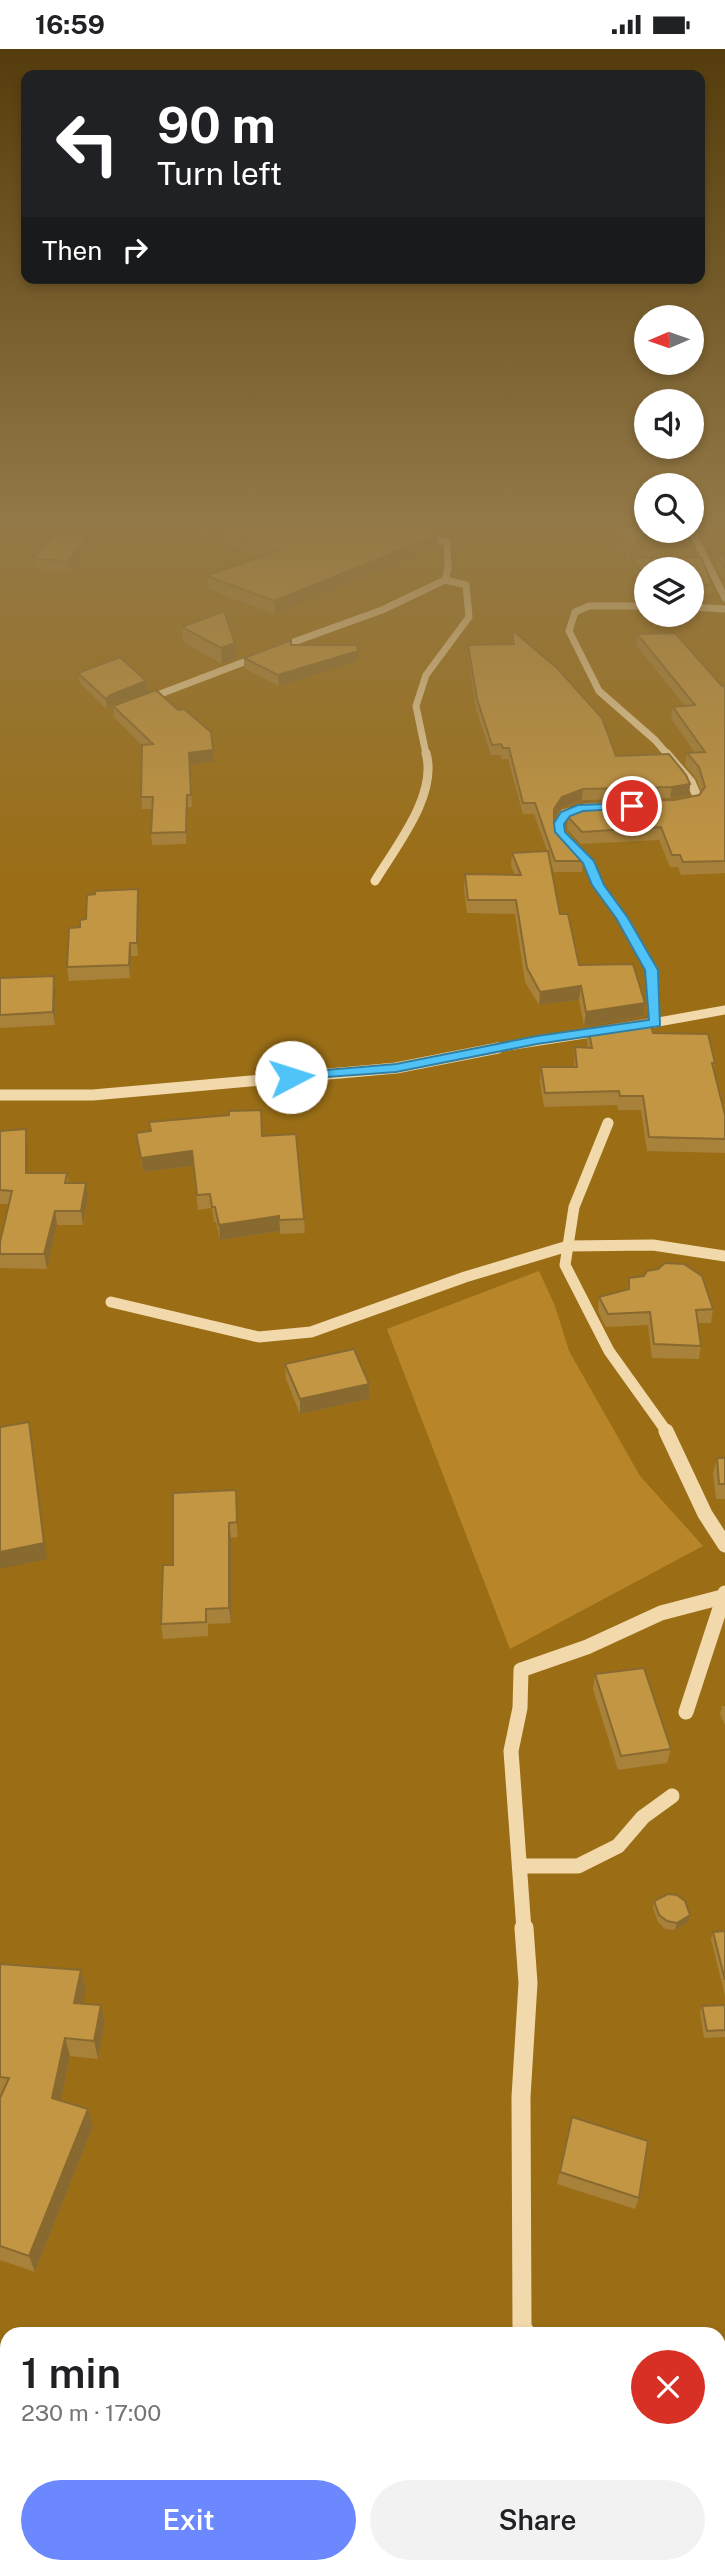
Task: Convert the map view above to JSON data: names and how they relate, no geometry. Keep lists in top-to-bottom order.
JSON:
{
  "north": "left",
  "page": {
    "status": "16:59",
    "turn": ["90 m", "Turn left"],
    "then": "Then",
    "heading": ["1 min", "230 m · 17:00"],
    "buttons": ["Exit", "Share"]
  }
}
